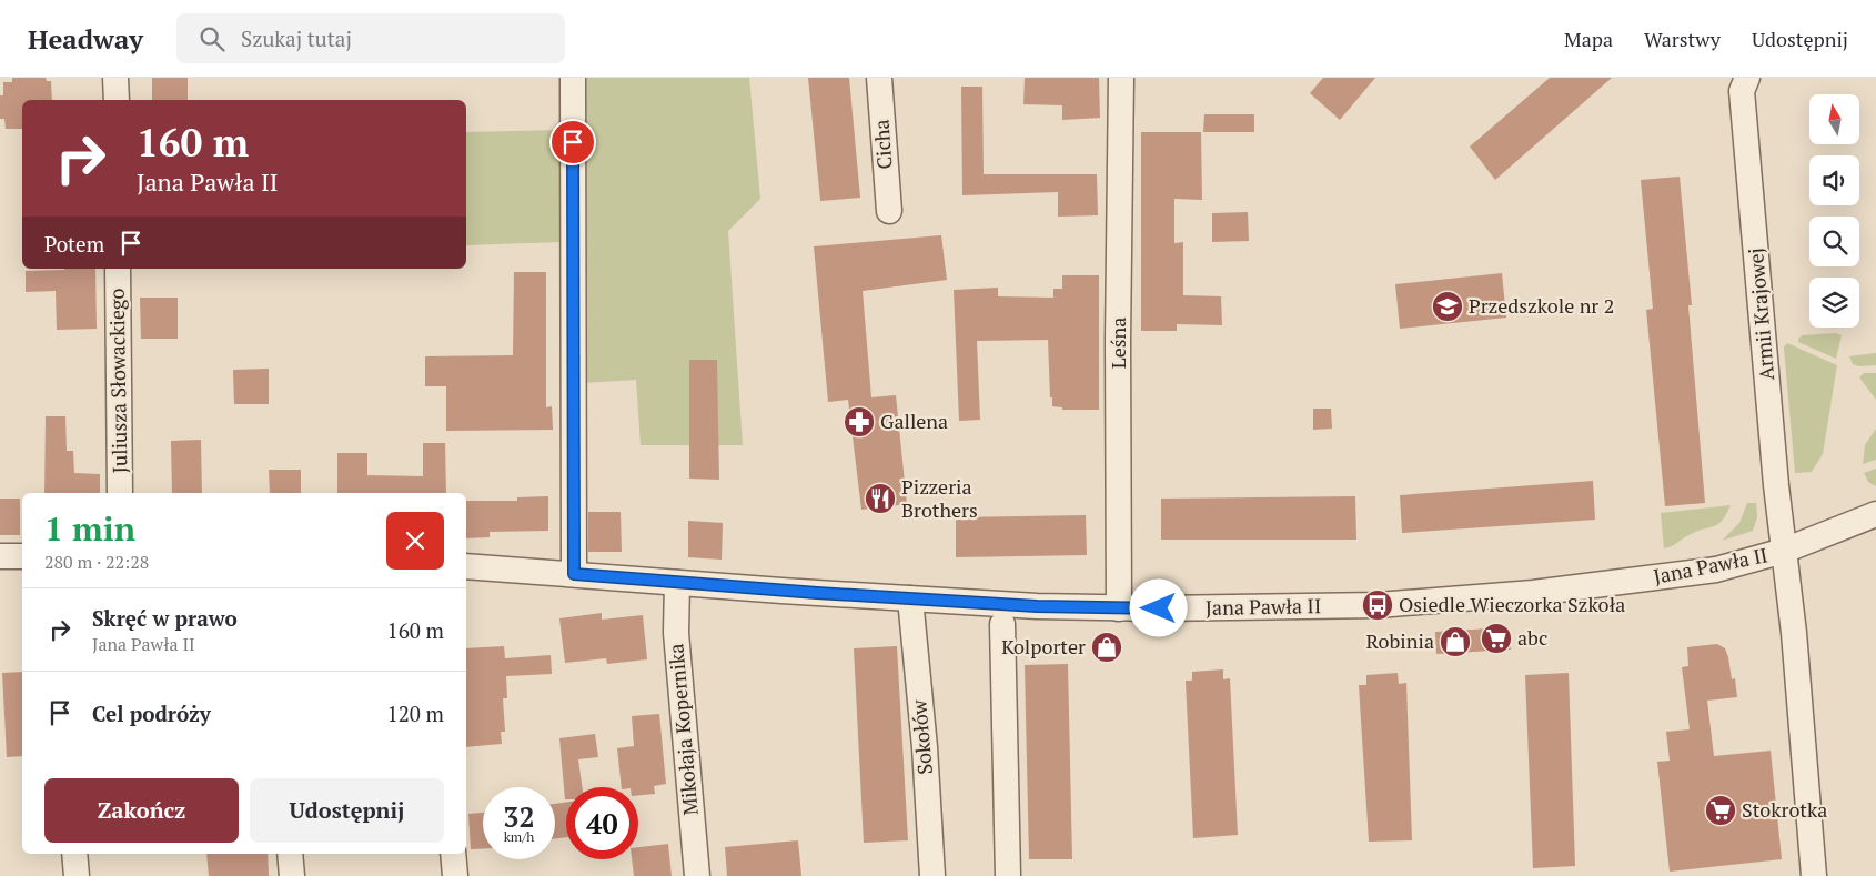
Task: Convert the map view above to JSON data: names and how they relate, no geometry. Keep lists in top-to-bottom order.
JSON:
{
  "streets": {
    "street": [
      "Cicha",
      "Armii Krajowej",
      "Leśna",
      "Juliusza Słowackiego",
      "Jana Pawła II",
      "Mikołaja Kopernika",
      "Sokołów"
    ]
  },
  "crossings": [
    ["Armii Krajowej", "Jana Pawła II"],
    ["Leśna", "Jana Pawła II"],
    ["Jana Pawła II", "Mikołaja Kopernika"],
    ["Jana Pawła II", "Sokołów"]
  ],
  "places": {
    "school or university": ["Przedszkole nr 2"],
    "pharmacy": ["Gallena"],
    "restaurant": ["Pizzeria Brothers"],
    "bus stop": ["Osiedle Wieczorka Szkoła"],
    "supermarket": ["abc", "Stokrotka"],
    "shop": ["Robinia", "Kolporter"]
  },
  "north": "top",
  "page": {
    "header": "Headway",
    "search": "Szukaj tutaj",
    "nav": ["Mapa", "Warstwy", "Udostępnij"],
    "turn": ["160 m", "Jana Pawła II"],
    "then": "Potem",
    "heading": ["1 min", "280 m · 22:28"],
    "list": [
      {
        "name": "Skręć w prawo",
        "note": "Jana Pawła II",
        "value": "160 m"
      },
      {
        "name": "Cel podróży",
        "value": "120 m"
      }
    ],
    "buttons": ["Zakończ", "Udostępnij"],
    "speed": "32 km/h",
    "limit": "40"
  }
}
